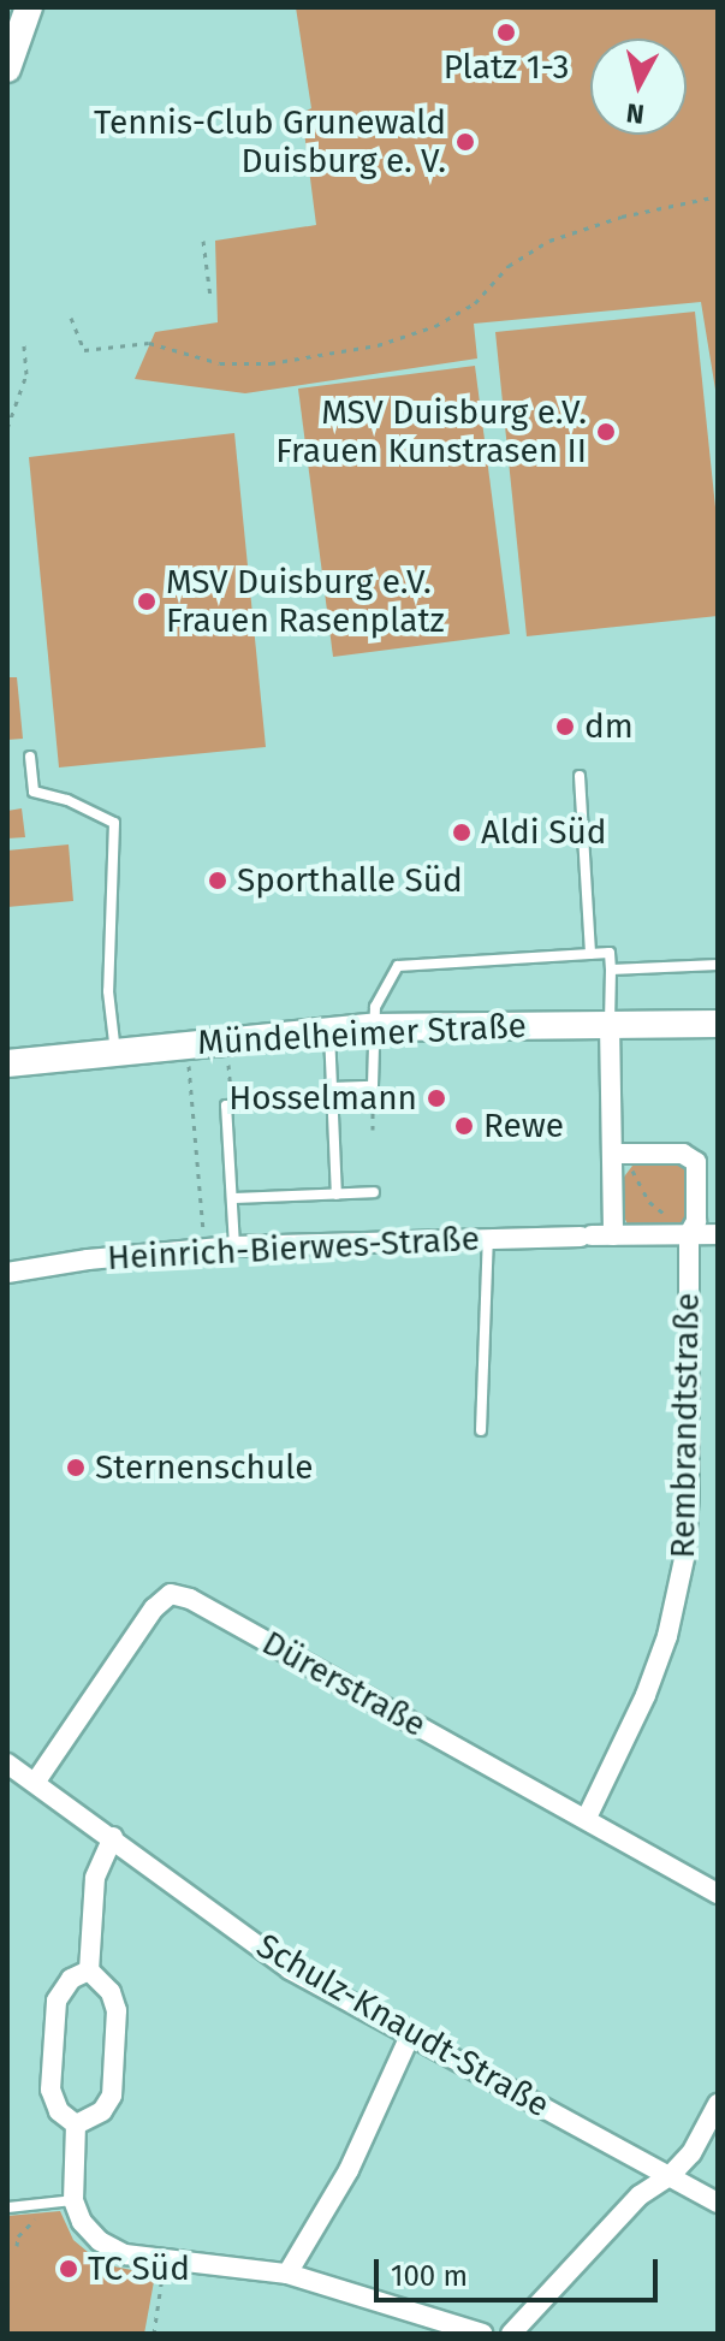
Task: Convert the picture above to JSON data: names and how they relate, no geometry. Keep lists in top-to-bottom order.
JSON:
{
  "streets": {
    "main road": ["Mündelheimer Straße"],
    "street": [
      "Heinrich-Bierwes-Straße",
      "Rembrandtstraße",
      "Dürerstraße",
      "Schulz-Knaudt-Straße"
    ]
  },
  "crossings": [
    ["Heinrich-Bierwes-Straße", "Rembrandtstraße"],
    ["Rembrandtstraße", "Dürerstraße"],
    ["Dürerstraße", "Schulz-Knaudt-Straße"]
  ],
  "places": [
    "Platz 1-3",
    "Tennis-Club Grunewald Duisburg e. V.",
    "MSV Duisburg e.V. Frauen Kunstrasen II",
    "MSV Duisburg e.V. Frauen Rasenplatz",
    "dm",
    "Aldi Süd",
    "Sporthalle Süd",
    "Hosselmann",
    "Rewe",
    "Sternenschule",
    "TC Süd"
  ],
  "scale_bar": "100 m",
  "north": "bottom"
}
